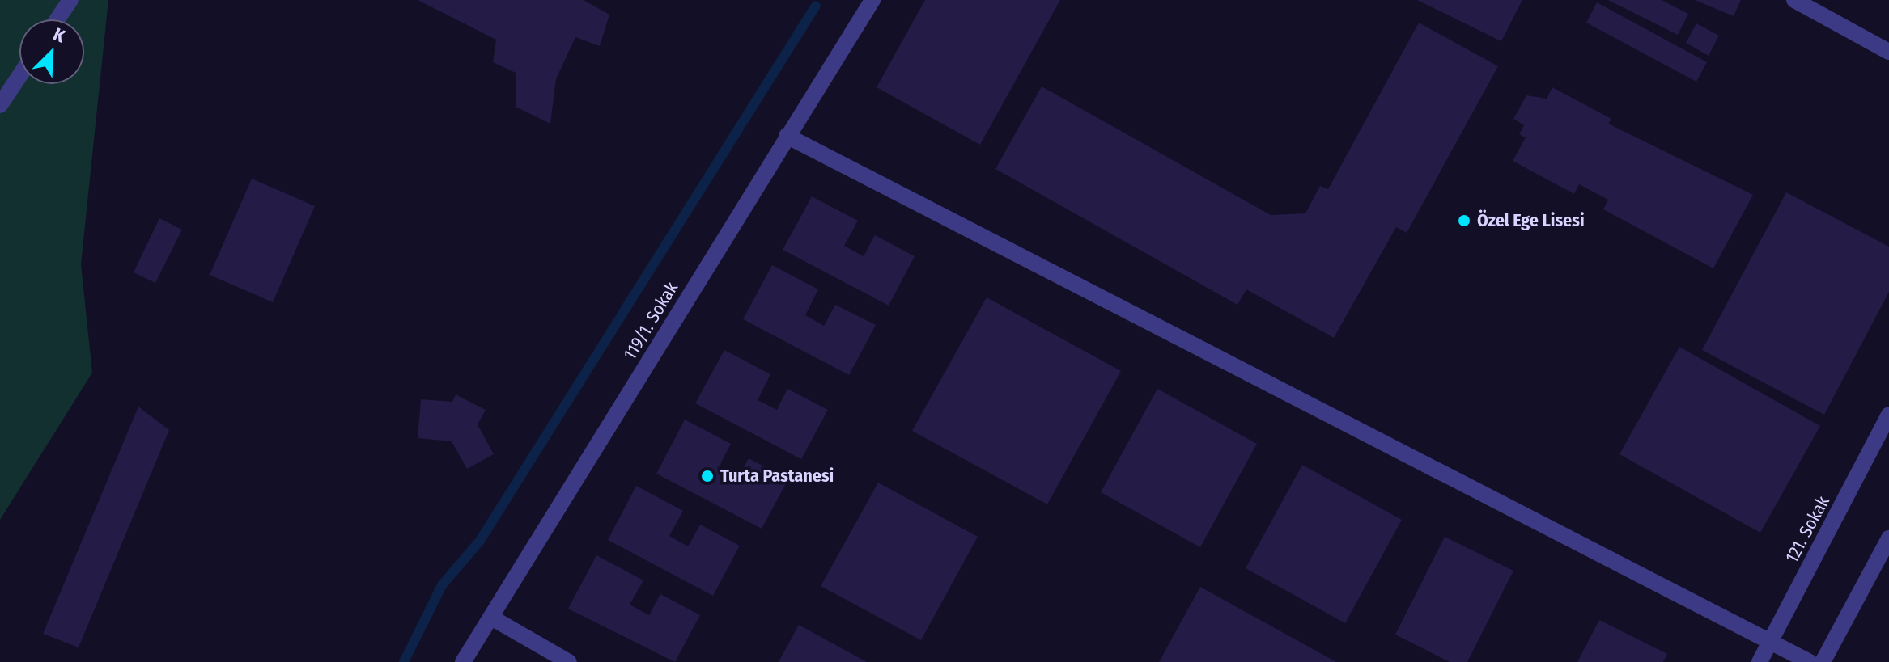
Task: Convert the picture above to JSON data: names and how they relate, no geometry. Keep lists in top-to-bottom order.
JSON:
{
  "streets": {
    "street": ["119/1. Sokak", "121. Sokak"]
  },
  "places": ["Özel Ege Lisesi", "Turta Pastanesi"],
  "north": "top right"
}
